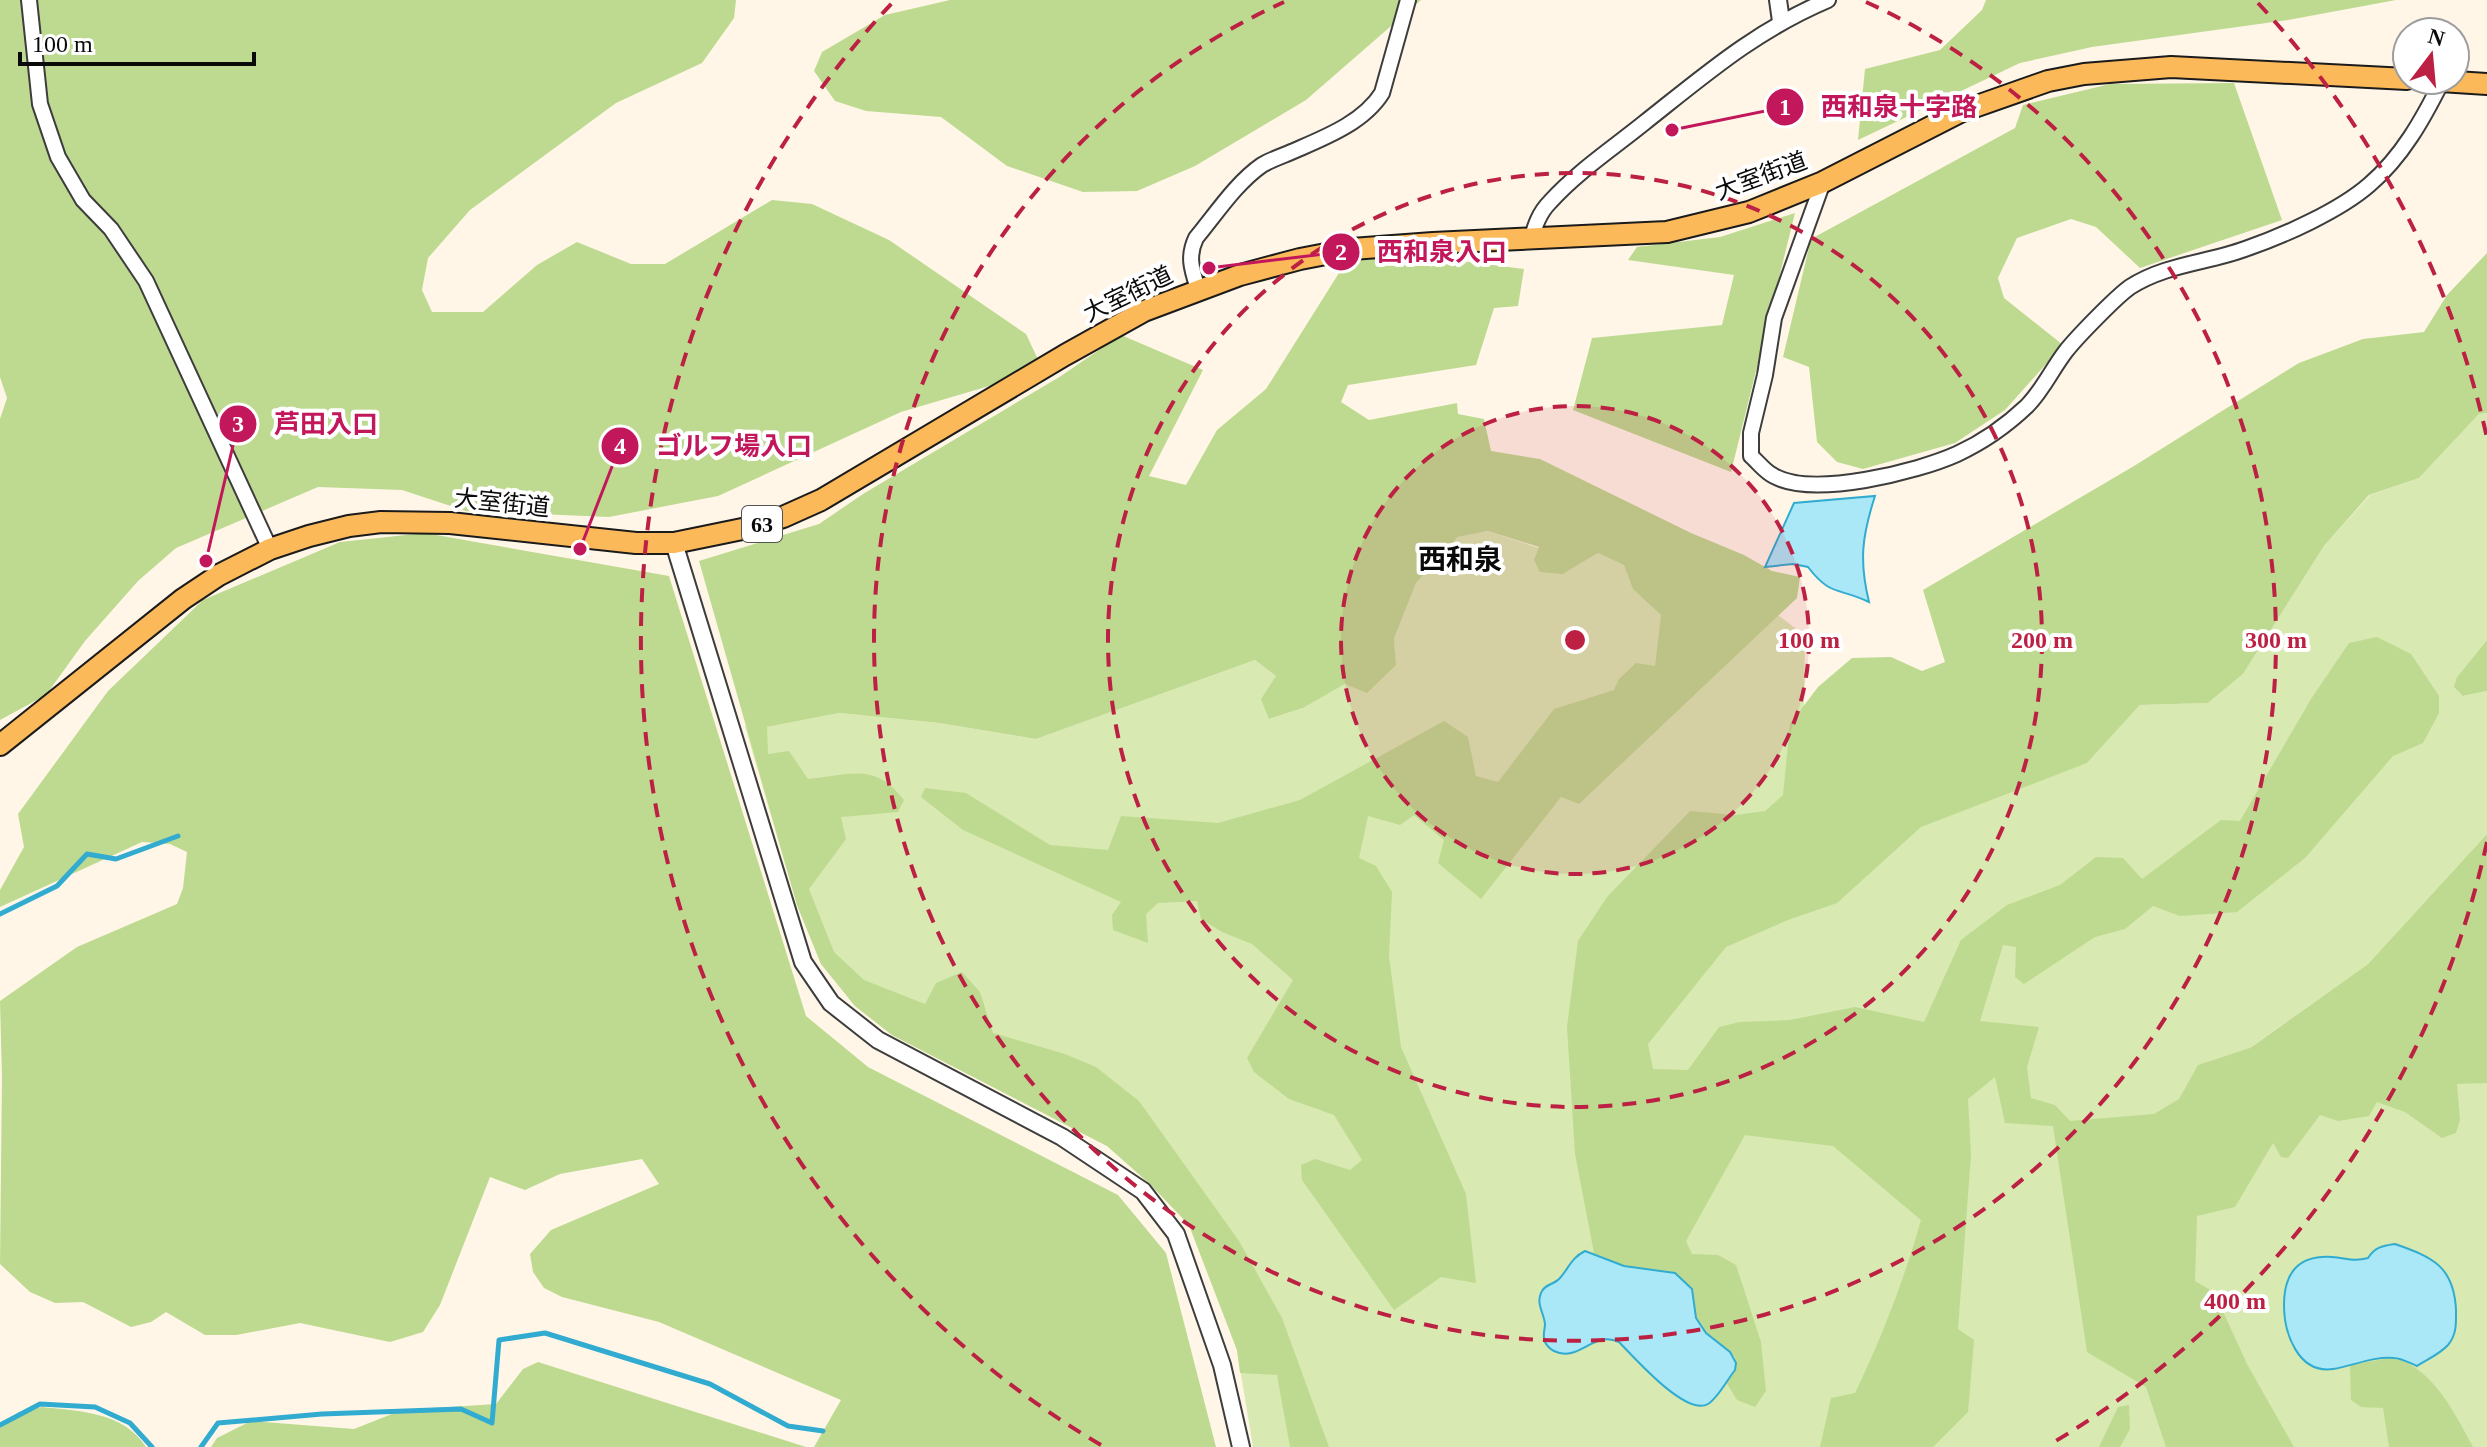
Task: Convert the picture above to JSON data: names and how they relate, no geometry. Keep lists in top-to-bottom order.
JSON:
{
  "streets": {
    "main road": ["大室街道", "63"]
  },
  "districts": ["西和泉"],
  "places": [
    "西和泉十字路",
    "西和泉入口",
    "ゴルフ場入口",
    "芦田入口"
  ],
  "scale_bar": "100 m",
  "north": "top",
  "rings": [
    "100 m",
    "200 m",
    "300 m",
    "400 m"
  ]
}
